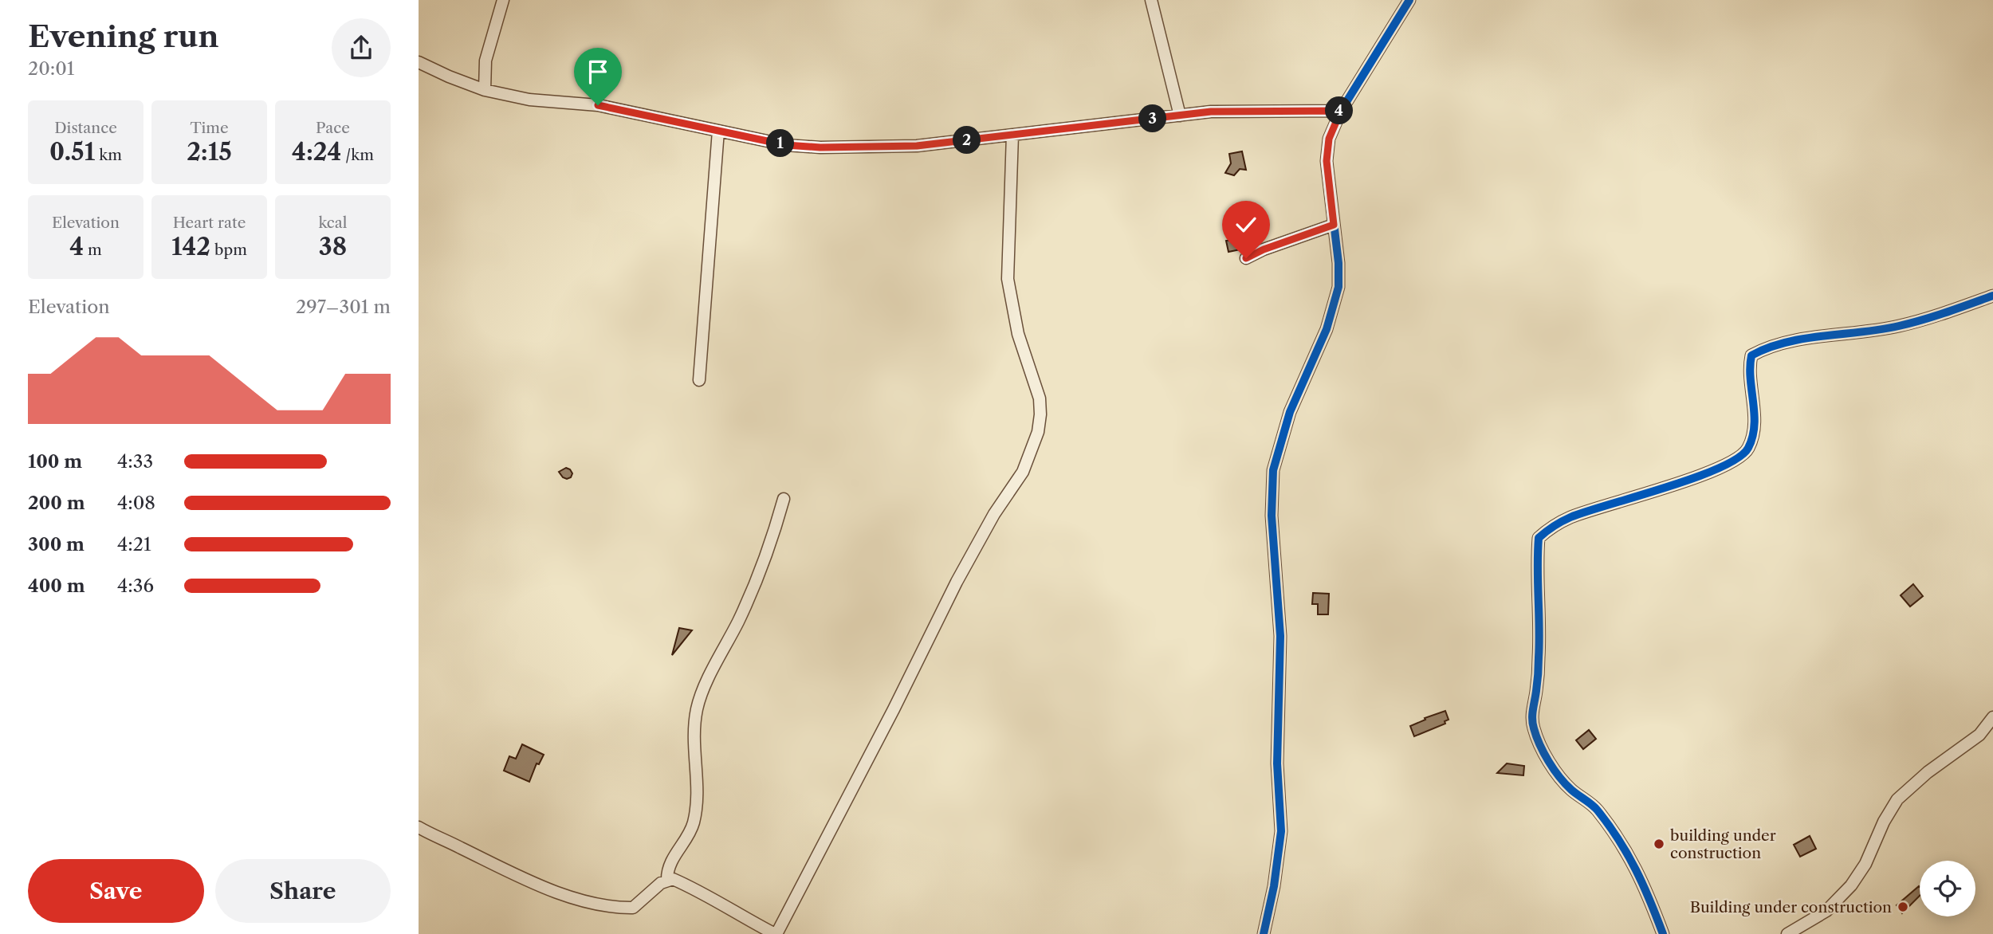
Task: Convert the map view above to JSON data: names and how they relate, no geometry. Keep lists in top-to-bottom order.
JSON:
{
  "places": ["building under construction", "Building under construction"],
  "page": {
    "heading": ["Evening run", "20:01"],
    "stats": [
      ["Distance", "0.51 km"],
      ["Time", "2:15"],
      ["Pace", "4:24 /km"],
      ["Elevation", "4 m"],
      ["Heart rate", "142 bpm"],
      ["kcal", "38"]
    ],
    "pins": [
      "4",
      "3",
      "2",
      "1"
    ],
    "chart": ["Elevation", "297–301 m"],
    "list": [
      {
        "name": "100 m",
        "note": "4:33"
      },
      {
        "name": "200 m",
        "note": "4:08"
      },
      {
        "name": "300 m",
        "note": "4:21"
      },
      {
        "name": "400 m",
        "note": "4:36"
      }
    ],
    "buttons": ["Save", "Share"]
  }
}
